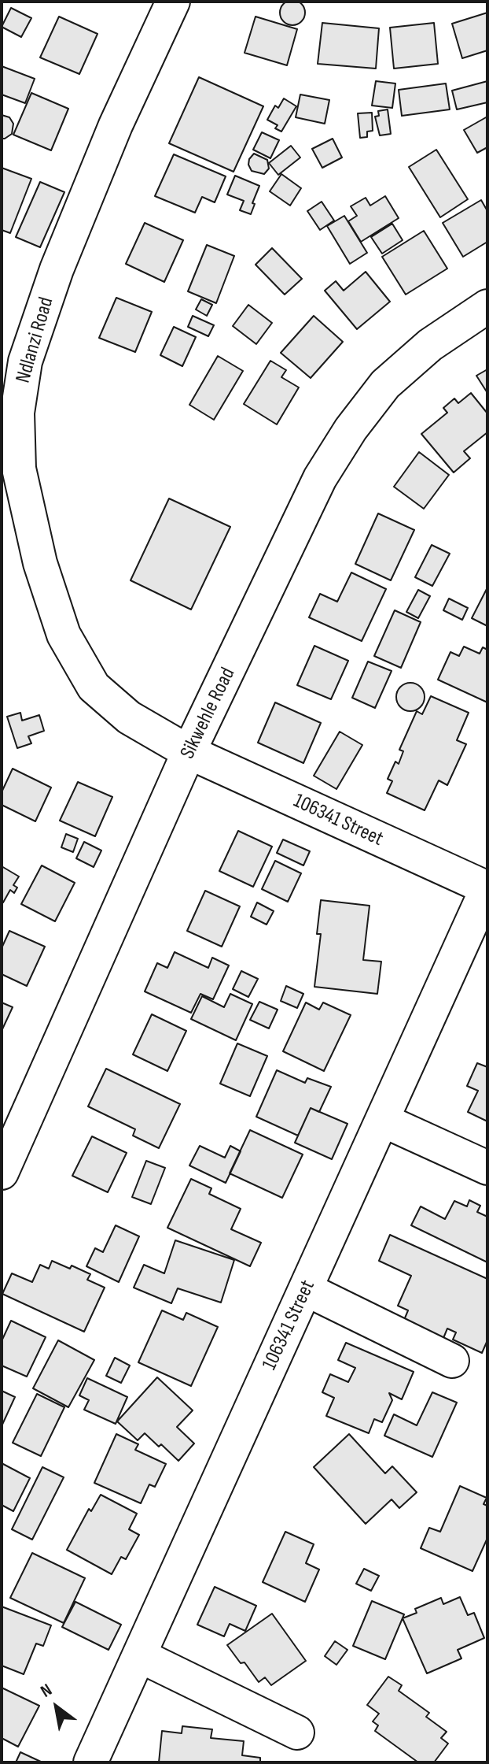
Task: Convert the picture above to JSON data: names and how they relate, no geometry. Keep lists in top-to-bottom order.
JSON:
{
  "streets": {
    "street": ["Ndlanzi Road", "Sikwehle Road", "106341 Street"]
  },
  "crossings": [
    ["Ndlanzi Road", "Sikwehle Road"],
    ["Ndlanzi Road", "106341 Street"],
    ["Sikwehle Road", "106341 Street"]
  ],
  "north": "top left"
}
